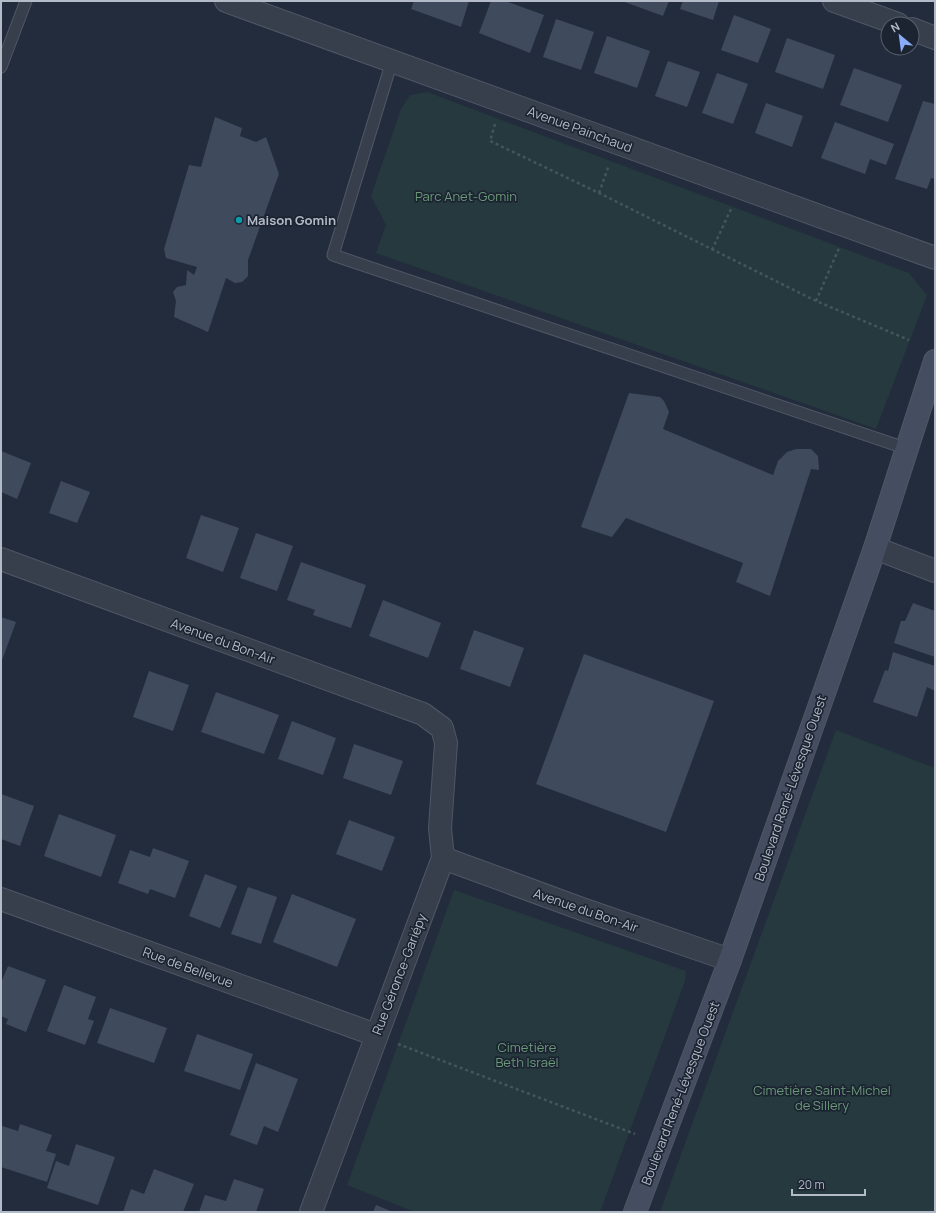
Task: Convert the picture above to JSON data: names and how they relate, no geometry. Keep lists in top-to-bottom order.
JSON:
{
  "streets": {
    "main road": ["Boulevard René-Lévesque Ouest"],
    "street": [
      "Avenue Painchaud",
      "Avenue du Bon-Air",
      "Rue de Bellevue",
      "Rue Géronce-Gariépy"
    ]
  },
  "crossings": [
    ["Avenue du Bon-Air", "Boulevard René-Lévesque Ouest"],
    ["Avenue du Bon-Air", "Rue Géronce-Gariépy"],
    ["Rue de Bellevue", "Rue Géronce-Gariépy"]
  ],
  "parks": ["Parc Anet-Gomin", "Cimetière Beth Israël", "Cimetière Saint-Michel de Sillery"],
  "places": ["Maison Gomin"],
  "scale_bar": "20 m",
  "north": "top left"
}
